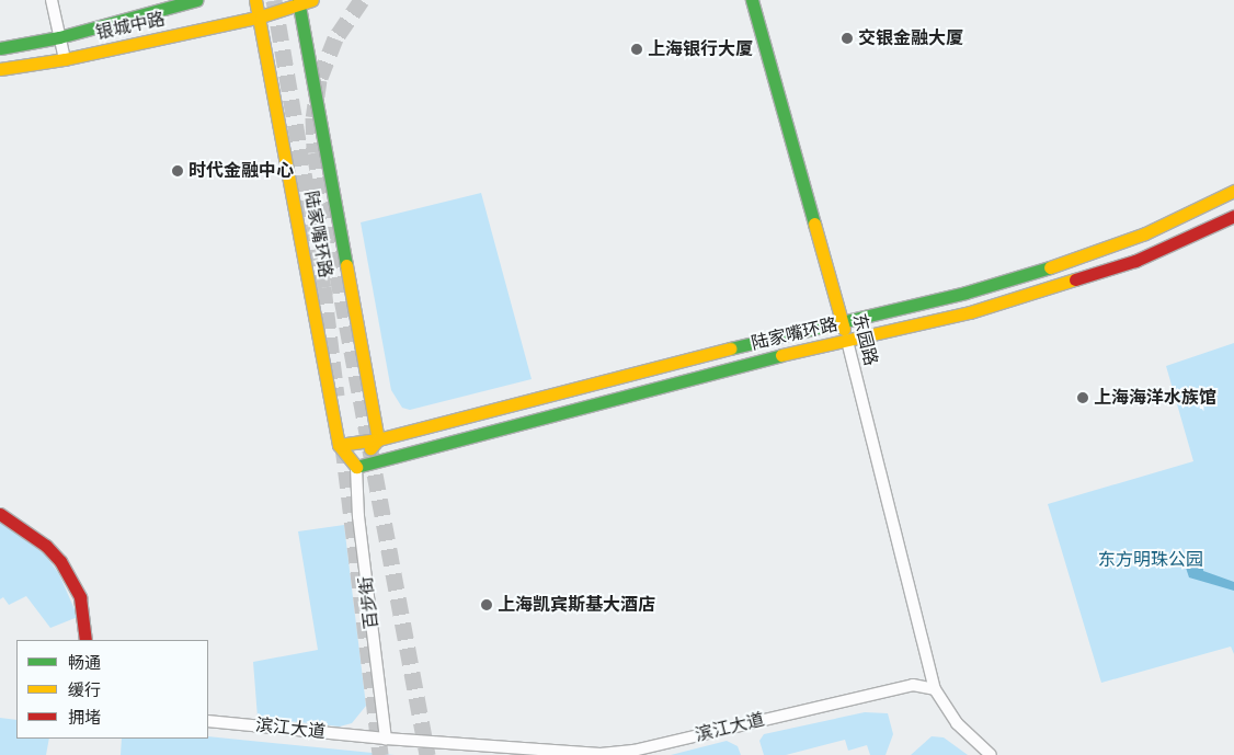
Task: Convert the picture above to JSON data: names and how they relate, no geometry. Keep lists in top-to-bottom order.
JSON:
{
  "streets": {
    "main road": ["银城中路", "陆家嘴环路", "东园路"],
    "street": ["百步街", "滨江大道"]
  },
  "crossings": [
    ["银城中路", "陆家嘴环路"],
    ["陆家嘴环路", "东园路"],
    ["陆家嘴环路", "百步街"],
    ["东园路", "滨江大道"],
    ["百步街", "滨江大道"]
  ],
  "parks": ["东方明珠公园"],
  "places": [
    "交银金融大厦",
    "上海银行大厦",
    "时代金融中心",
    "上海海洋水族馆",
    "上海凯宾斯基大酒店"
  ],
  "legend": ["畅通", "缓行", "拥堵"]
}
